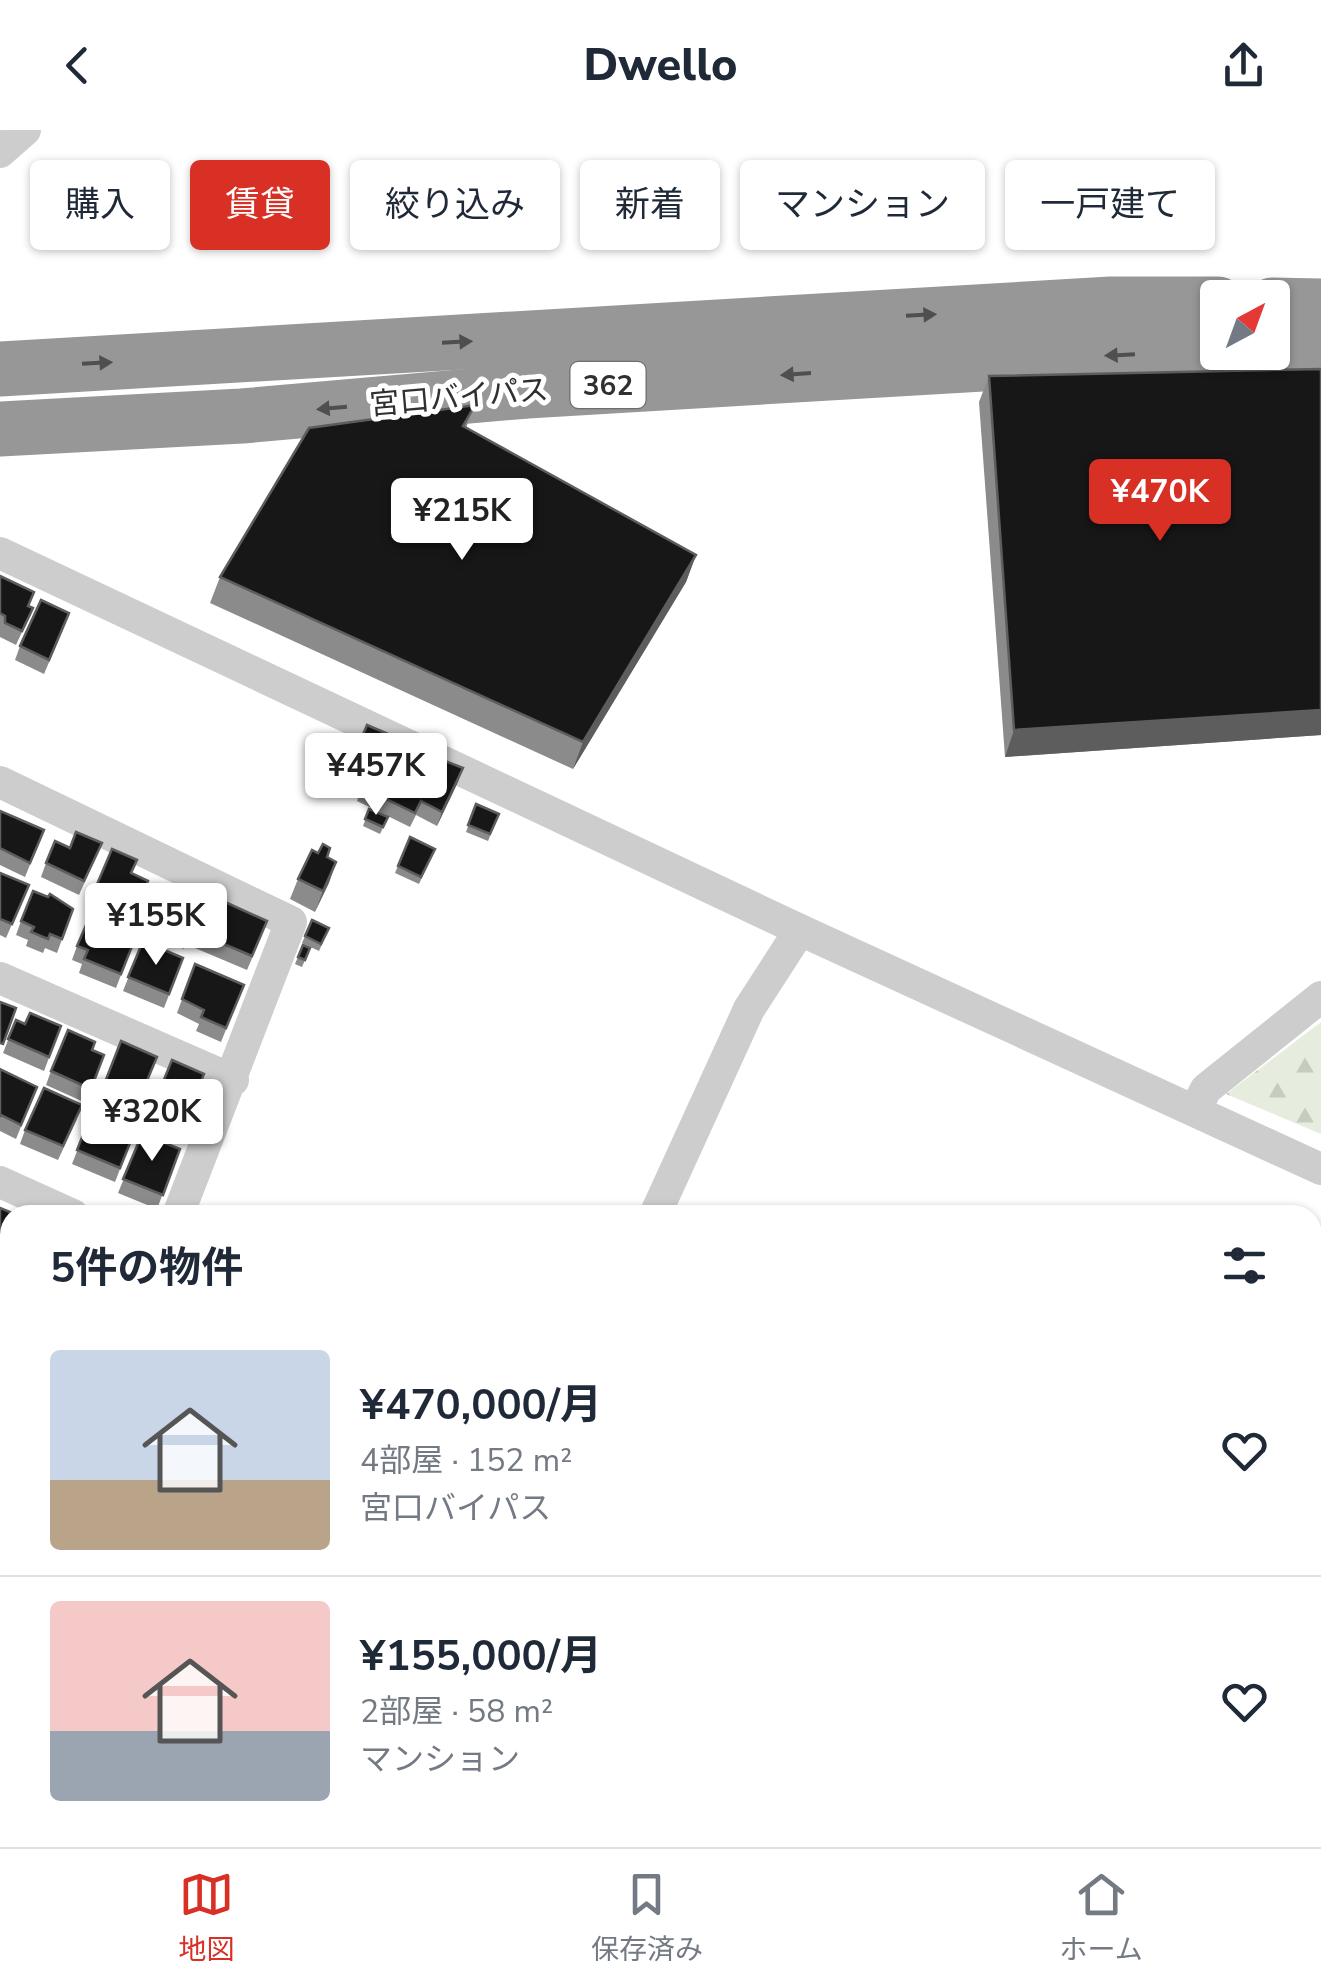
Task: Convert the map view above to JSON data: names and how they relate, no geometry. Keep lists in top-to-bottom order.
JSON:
{
  "streets": {
    "highway": ["362", "宮口バイパス"]
  },
  "north": "top right",
  "page": {
    "header": "Dwello",
    "chip": [
      "購入",
      "賃貸",
      "絞り込み",
      "新着",
      "マンション",
      "一戸建て"
    ],
    "price": [
      "¥470K",
      "¥215K",
      "¥457K",
      "¥155K",
      "¥320K"
    ],
    "heading": "5件の物件",
    "list": [
      {
        "name": "¥470,000/月",
        "note": "4部屋 · 152 m² · 宮口バイパス"
      },
      {
        "name": "¥155,000/月",
        "note": "2部屋 · 58 m² · マンション"
      }
    ],
    "tabs": ["地図", "保存済み", "ホーム"]
  }
}
